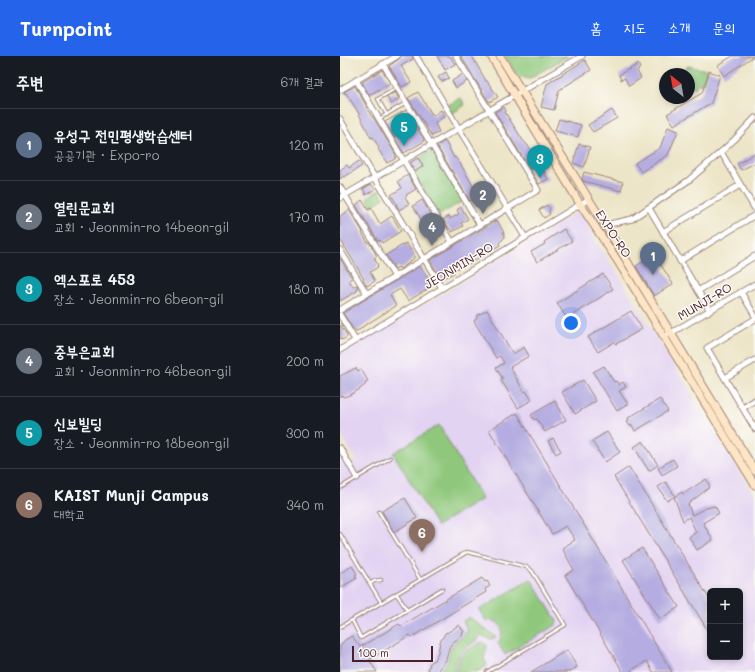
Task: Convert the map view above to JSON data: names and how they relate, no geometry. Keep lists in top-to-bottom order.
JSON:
{
  "streets": {
    "main road": ["EXPO-RO"],
    "street": ["JEONMIN-RO", "MUNJI-RO"]
  },
  "crossings": [
    ["EXPO-RO", "JEONMIN-RO"],
    ["EXPO-RO", "MUNJI-RO"]
  ],
  "scale_bar": "100 m",
  "north": "top left",
  "page": {
    "header": "Turnpoint",
    "nav": [
      "홈",
      "지도",
      "소개",
      "문의"
    ],
    "heading": ["주변", "6개 결과"],
    "list": [
      {
        "mark": "1",
        "name": "유성구 전민평생학습센터",
        "note": "공공기관 · Expo-ro",
        "value": "120 m"
      },
      {
        "mark": "2",
        "name": "열린문교회",
        "note": "교회 · Jeonmin-ro 14beon-gil",
        "value": "170 m"
      },
      {
        "mark": "3",
        "name": "엑스포로 453",
        "note": "장소 · Jeonmin-ro 6beon-gil",
        "value": "180 m"
      },
      {
        "mark": "4",
        "name": "중부은교회",
        "note": "교회 · Jeonmin-ro 46beon-gil",
        "value": "200 m"
      },
      {
        "mark": "5",
        "name": "신보빌딩",
        "note": "장소 · Jeonmin-ro 18beon-gil",
        "value": "300 m"
      },
      {
        "mark": "6",
        "name": "KAIST Munji Campus",
        "note": "대학교",
        "value": "340 m"
      }
    ],
    "pins": [
      "5",
      "3",
      "2",
      "4",
      "1",
      "6"
    ],
    "map_buttons": ["+", "−"],
    "scale": "100 m"
  }
}
